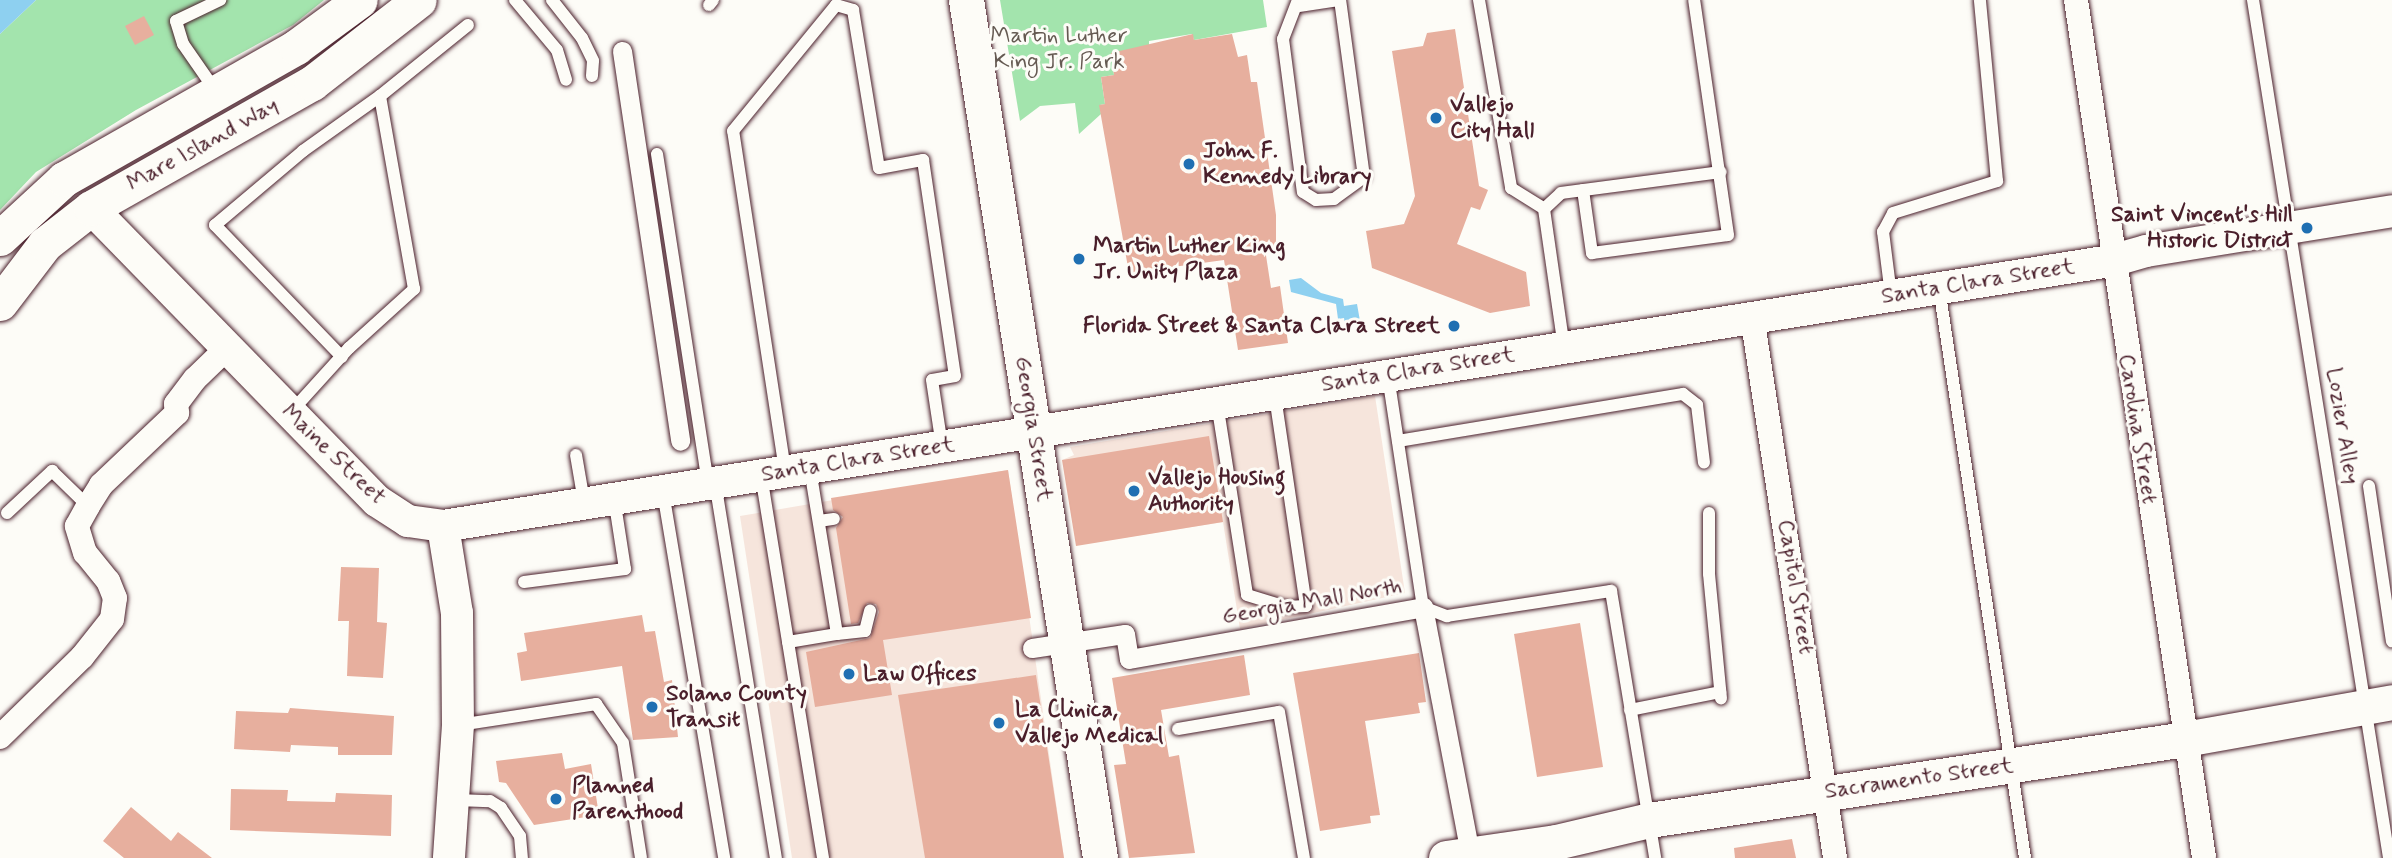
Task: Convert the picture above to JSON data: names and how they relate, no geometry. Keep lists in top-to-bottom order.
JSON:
{
  "streets": {
    "main road": [
      "Mare Island Way",
      "Georgia Street",
      "Maine Street",
      "Sacramento Street"
    ],
    "street": [
      "Santa Clara Street",
      "Carolina Street",
      "Capitol Street",
      "Georgia Mall North"
    ],
    "lane": ["Lozier Alley"]
  },
  "crossings": [
    ["Mare Island Way", "Maine Street"],
    ["Santa Clara Street", "Lozier Alley"],
    ["Santa Clara Street", "Georgia Street"],
    ["Santa Clara Street", "Carolina Street"],
    ["Santa Clara Street", "Maine Street"],
    ["Santa Clara Street", "Capitol Street"],
    ["Lozier Alley", "Sacramento Street"],
    ["Georgia Street", "Georgia Mall North"],
    ["Carolina Street", "Sacramento Street"],
    ["Capitol Street", "Sacramento Street"],
    ["Georgia Mall North", "Sacramento Street"]
  ],
  "parks": ["Martin Luther King Jr. Park"],
  "places": [
    "Vallejo City Hall",
    "John F. Kennedy Library",
    "Saint Vincent's Hill Historic District",
    "Martin Luther King Jr. Unity Plaza",
    "Florida Street & Santa Clara Street",
    "Vallejo Housing Authority",
    "Law Offices",
    "Solano County Transit",
    "La Clinica, Vallejo Medical",
    "Planned Parenthood"
  ]
}
